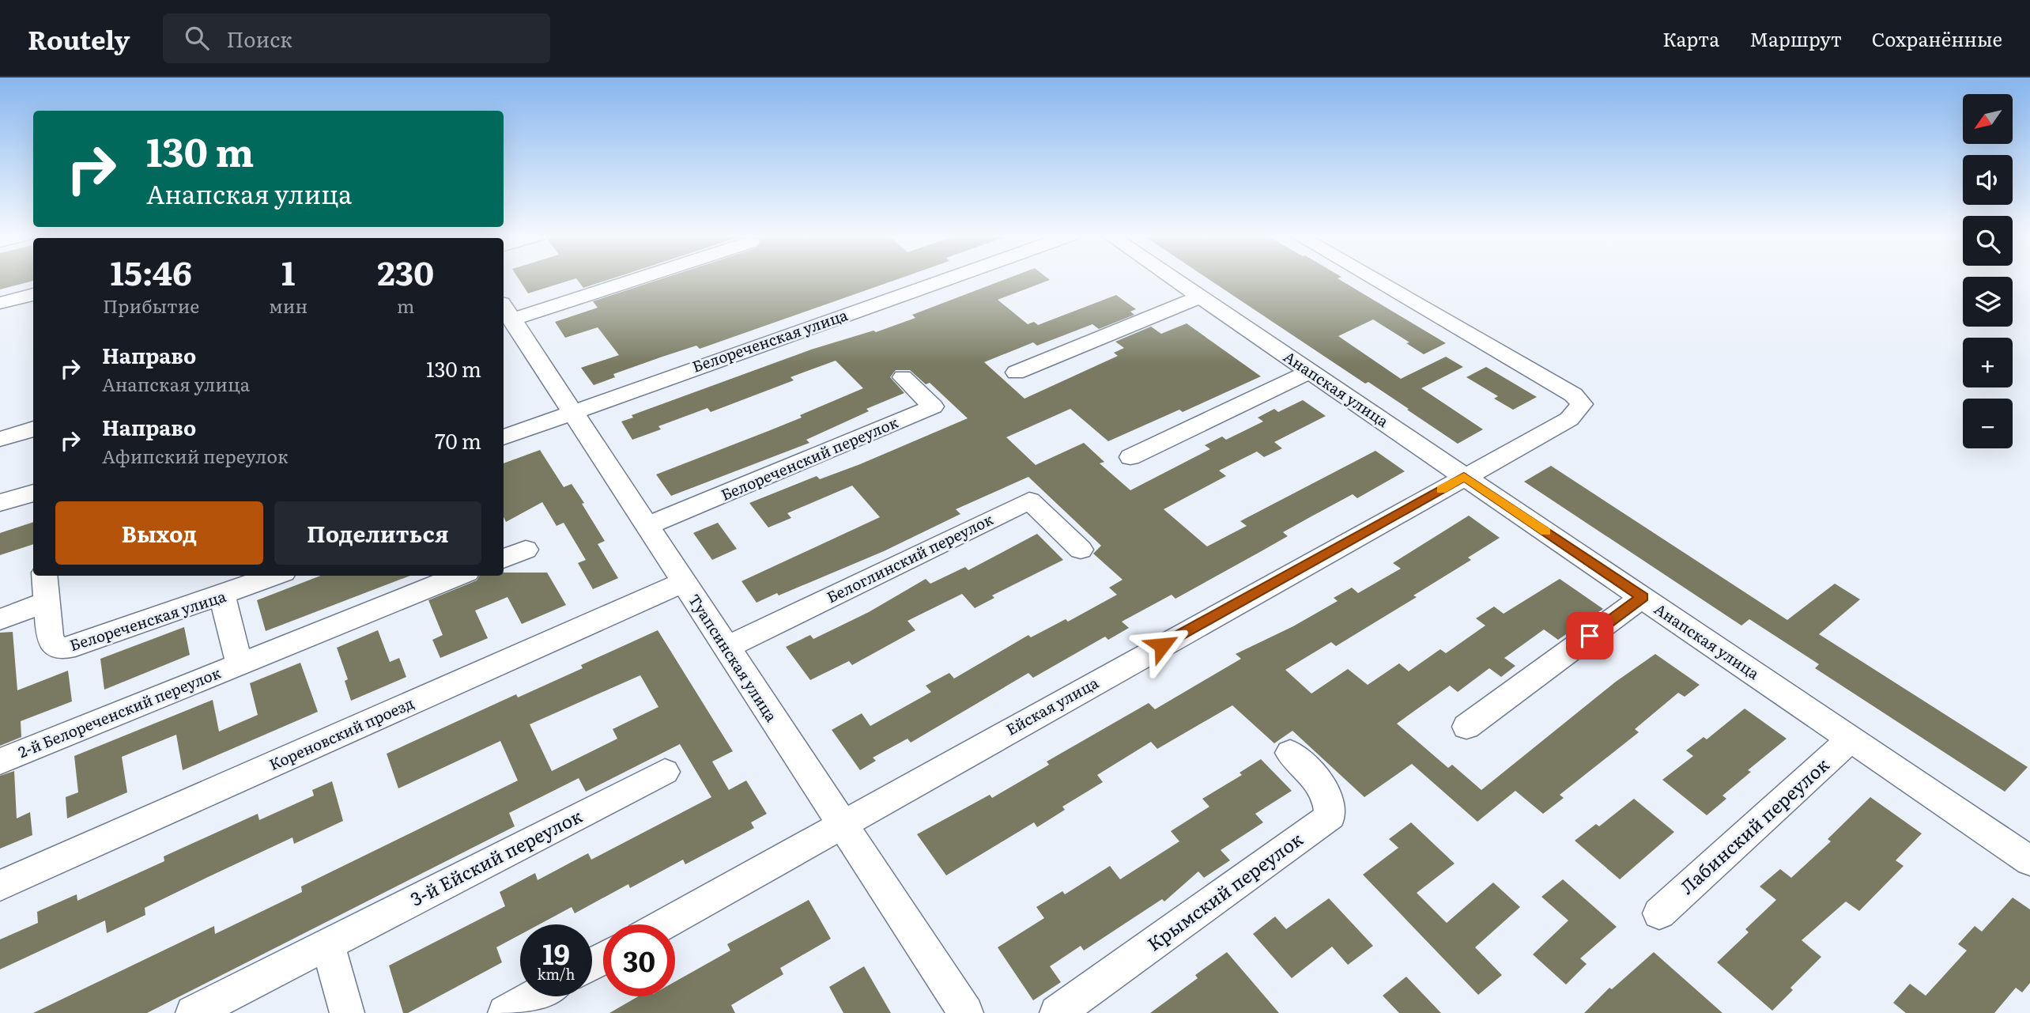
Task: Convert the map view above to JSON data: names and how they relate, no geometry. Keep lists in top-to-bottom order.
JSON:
{
  "streets": {
    "street": [
      "Белореченская улица",
      "Анапская улица",
      "Белореченский переулок",
      "Белоглинский переулок",
      "Туапсинская улица",
      "Ейская улица",
      "2-й Белореченский переулок",
      "Кореновский проезд",
      "Лабинский переулок",
      "3-й Ейский переулок",
      "Крымский переулок"
    ]
  },
  "crossings": [
    ["Белореченская улица", "Туапсинская улица"],
    ["Белореченская улица", "2-й Белореченский переулок"],
    ["Анапская улица", "Ейская улица"],
    ["Анапская улица", "Лабинский переулок"],
    ["Белореченский переулок", "Туапсинская улица"],
    ["Белоглинский переулок", "Туапсинская улица"],
    ["Туапсинская улица", "Ейская улица"],
    ["Туапсинская улица", "Кореновский проезд"]
  ],
  "north": "bottom left",
  "page": {
    "header": "Routely",
    "search": "Поиск",
    "nav": ["Карта", "Маршрут", "Сохранённые"],
    "map_buttons": ["+", "−"],
    "turn": ["130 m", "Анапская улица"],
    "eta": [
      "15:46",
      "Прибытие",
      "1",
      "мин",
      "230",
      "m"
    ],
    "list": [
      {
        "name": "Направо",
        "note": "Анапская улица",
        "value": "130 m"
      },
      {
        "name": "Направо",
        "note": "Афипский переулок",
        "value": "70 m"
      }
    ],
    "buttons": ["Выход", "Поделиться"],
    "speed": "19 km/h",
    "limit": "30"
  }
}
